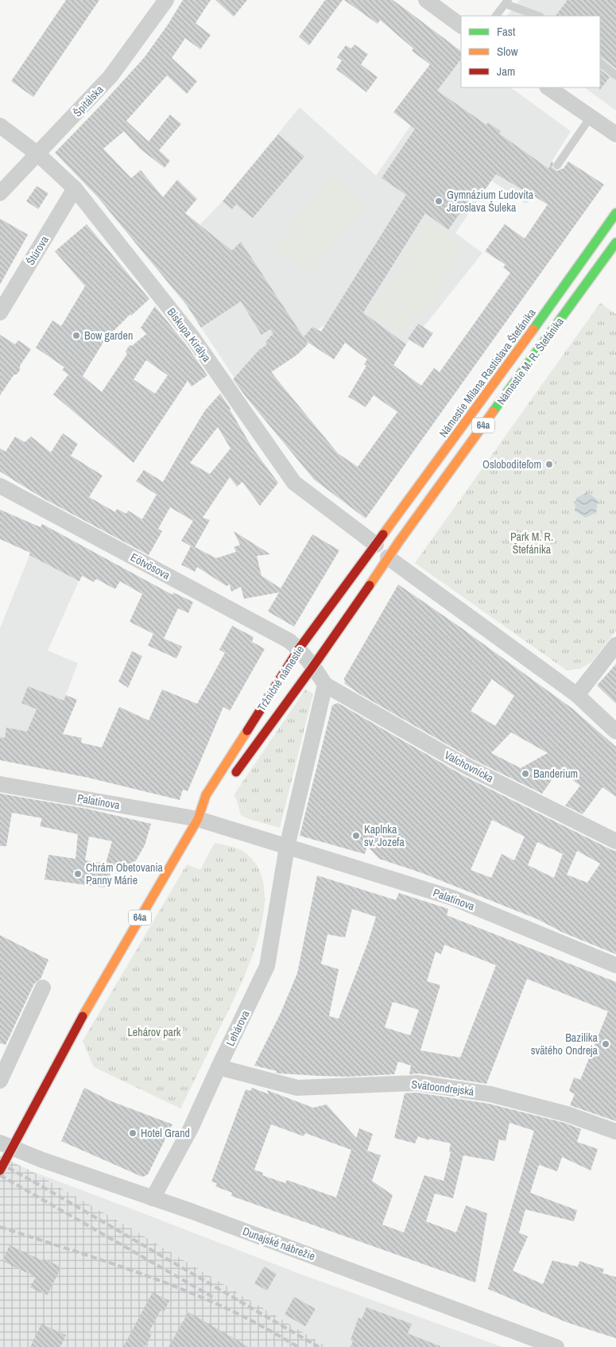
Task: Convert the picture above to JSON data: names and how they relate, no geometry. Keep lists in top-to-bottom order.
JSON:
{
  "streets": {
    "main road": [
      "Námestie M. R. Štefánika",
      "Námestie Milana Rastislava Štefánika",
      "64a",
      "Tržničné námestie"
    ],
    "street": [
      "Špitálska",
      "Štúrova",
      "Biskupa Királya",
      "Eötvösova",
      "Valchovnícka",
      "Palatínova",
      "Lehárova",
      "Svätoondrejská",
      "Dunajské nábrežie"
    ]
  },
  "crossings": [
    ["Špitálska", "Biskupa Királya"],
    ["Štúrova", "Biskupa Királya"],
    ["Biskupa Királya", "Námestie Milana Rastislava Štefánika"],
    ["Biskupa Királya", "Tržničné námestie"],
    ["Námestie M. R. Štefánika", "Tržničné námestie"],
    ["Námestie Milana Rastislava Štefánika", "Tržničné námestie"],
    ["64a", "Tržničné námestie"],
    ["64a", "Palatínova"],
    ["Eötvösova", "Tržničné námestie"],
    ["Tržničné námestie", "Valchovnícka"],
    ["Tržničné námestie", "Palatínova"],
    ["Palatínova", "Lehárova"],
    ["Lehárova", "Svätoondrejská"],
    ["Lehárova", "Dunajské nábrežie"]
  ],
  "parks": ["Park M. R. Štefánika", "Lehárov park"],
  "places": [
    "Gymnázium Ľudovíta Jaroslava Šuleka",
    "Bow garden",
    "Osloboditeľom",
    "Banderium",
    "Kaplnka sv. Jozefa",
    "Chrám Obetovania Panny Márie",
    "Bazilika svätého Ondreja",
    "Hotel Grand"
  ],
  "legend": ["Fast", "Slow", "Jam"]
}
